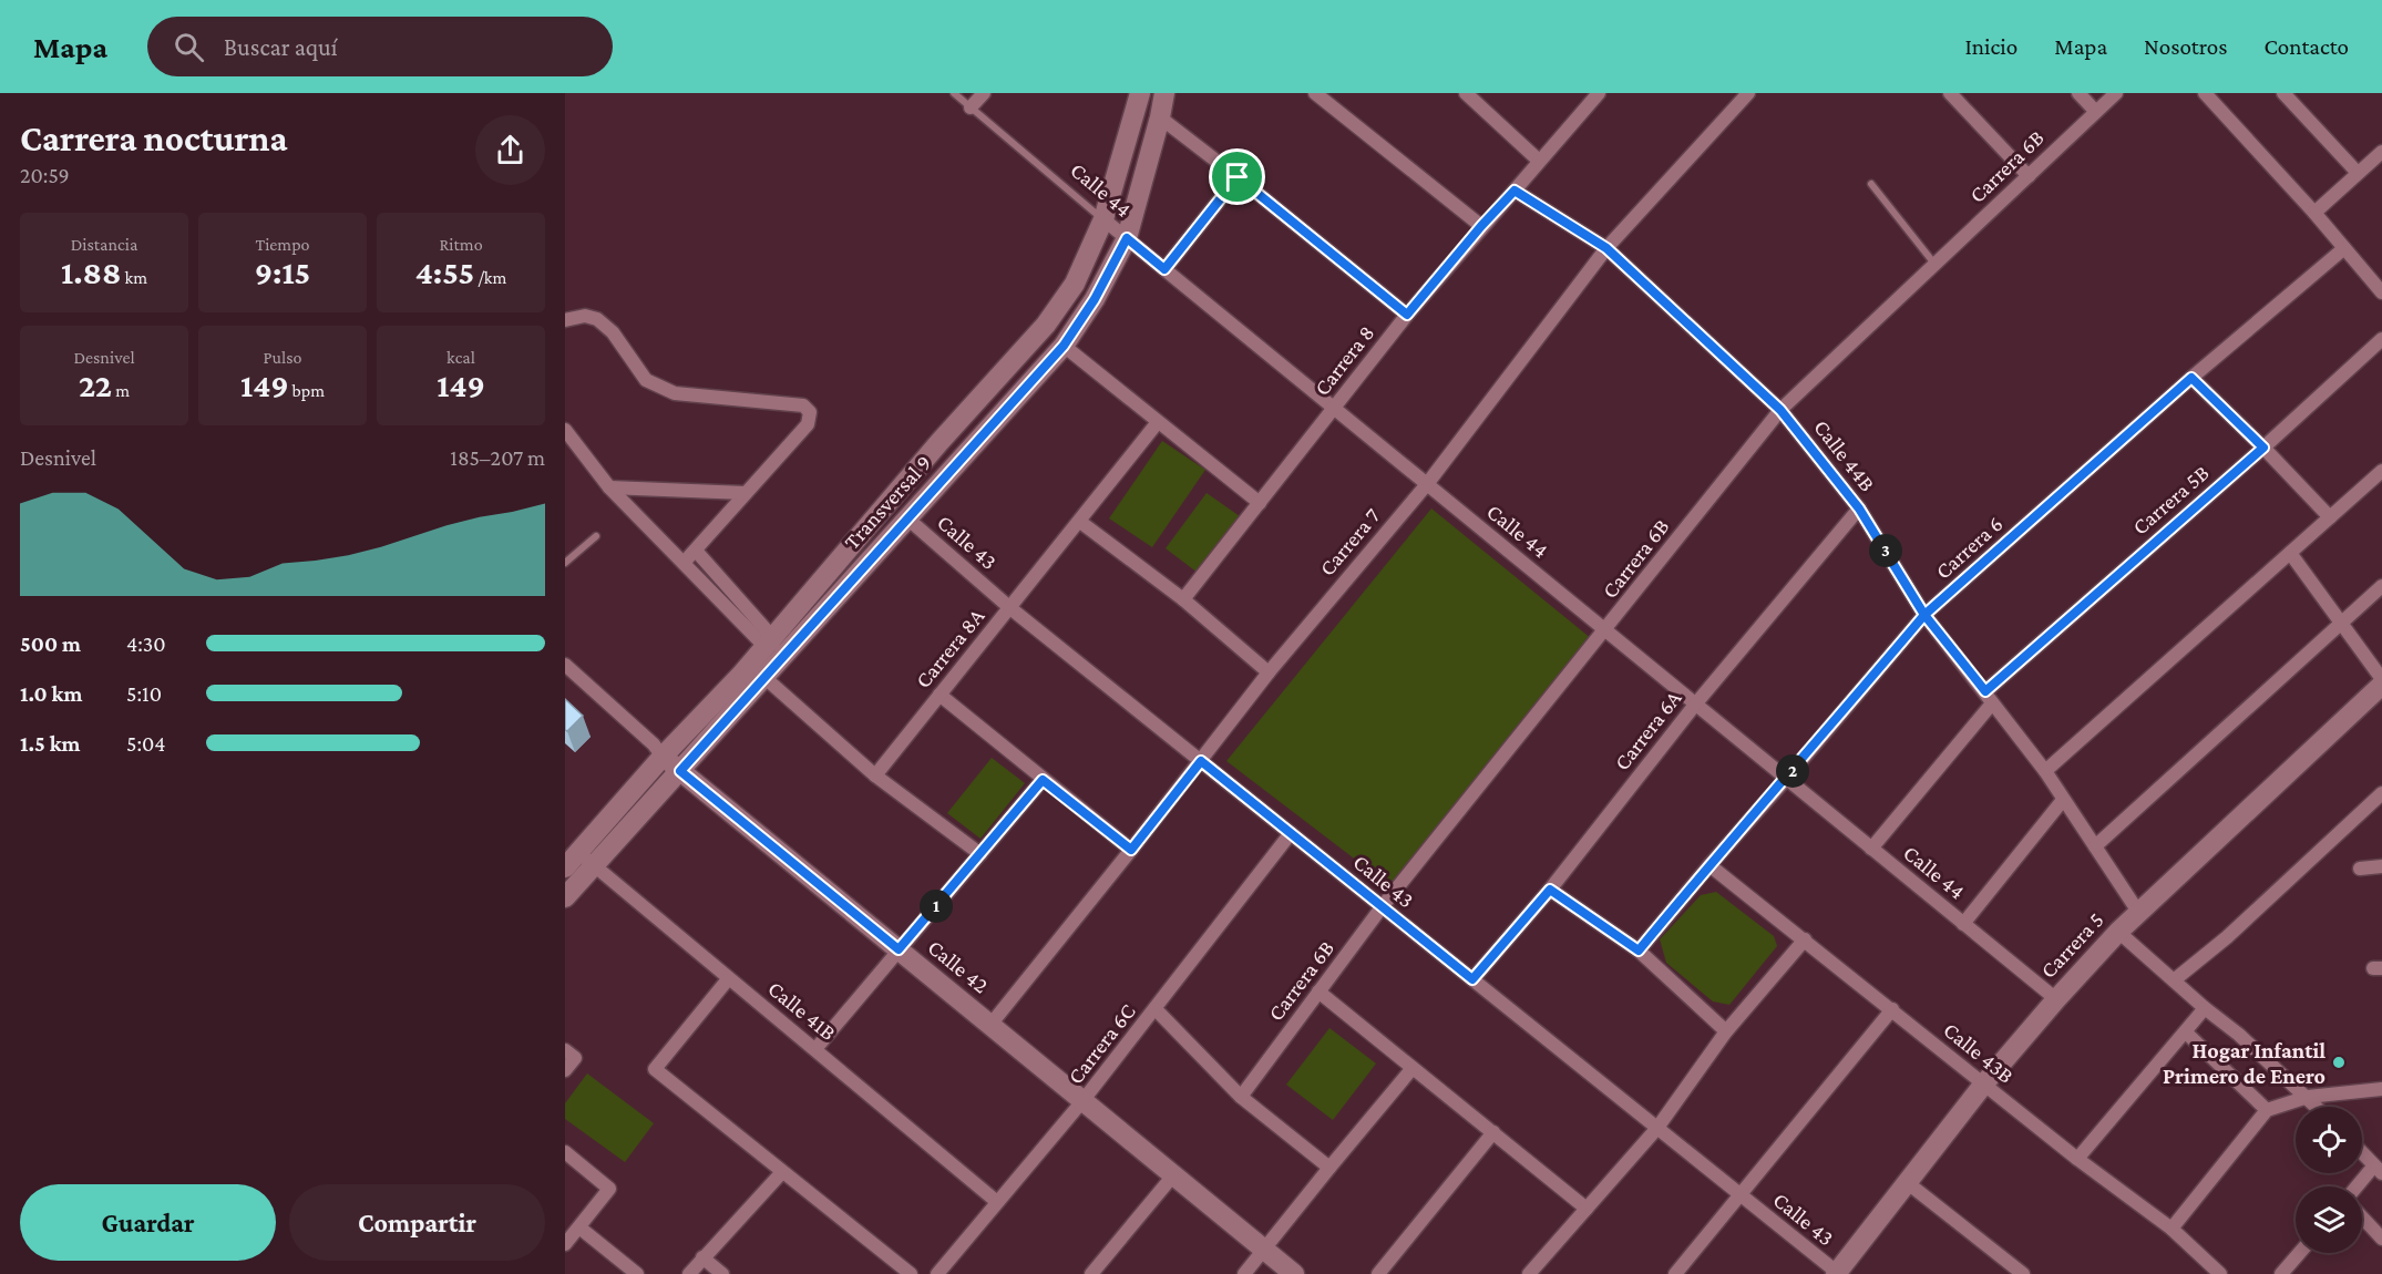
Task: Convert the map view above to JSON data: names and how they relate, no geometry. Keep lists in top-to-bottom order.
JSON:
{
  "streets": {
    "street": [
      "Carrera 6B",
      "Calle 44",
      "Carrera 8",
      "Calle 44B",
      "Carrera 5B",
      "Transversal 9",
      "Calle 43",
      "Carrera 7",
      "Carrera 6",
      "Carrera 8A",
      "Carrera 6A",
      "Carrera 5",
      "Calle 42",
      "Calle 41B",
      "Carrera 6C",
      "Calle 43B"
    ]
  },
  "crossings": [
    ["Carrera 6B", "Calle 44"],
    ["Carrera 6B", "Calle 44B"],
    ["Carrera 6B", "Calle 43"],
    ["Calle 44", "Carrera 8"],
    ["Calle 44", "Transversal 9"],
    ["Calle 44", "Carrera 7"],
    ["Calle 44", "Carrera 6"],
    ["Calle 44", "Carrera 6A"],
    ["Calle 44", "Carrera 5"],
    ["Carrera 8", "Calle 44B"],
    ["Calle 44B", "Carrera 5B"],
    ["Calle 44B", "Carrera 7"],
    ["Calle 44B", "Carrera 6"],
    ["Calle 44B", "Carrera 6A"],
    ["Calle 44B", "Carrera 5"],
    ["Transversal 9", "Calle 43"],
    ["Transversal 9", "Calle 42"],
    ["Transversal 9", "Calle 41B"],
    ["Calle 43", "Carrera 7"],
    ["Calle 43", "Carrera 8A"],
    ["Calle 43", "Carrera 6A"],
    ["Calle 43", "Carrera 5"],
    ["Calle 43", "Carrera 6C"],
    ["Carrera 7", "Calle 42"],
    ["Carrera 6", "Calle 43B"],
    ["Carrera 5", "Calle 43B"],
    ["Calle 42", "Carrera 6C"],
    ["Calle 41B", "Carrera 6C"]
  ],
  "places": ["Hogar Infantil Primero de Enero"],
  "page": {
    "header": "Mapa",
    "search": "Buscar aquí",
    "nav": [
      "Inicio",
      "Mapa",
      "Nosotros",
      "Contacto"
    ],
    "heading": ["Carrera nocturna", "20:59"],
    "stats": [
      ["Distancia", "1.88 km"],
      ["Tiempo", "9:15"],
      ["Ritmo", "4:55 /km"],
      ["Desnivel", "22 m"],
      ["Pulso", "149 bpm"],
      ["kcal", "149"]
    ],
    "chart": ["Desnivel", "185–207 m"],
    "pins": ["3", "2", "1"],
    "list": [
      {
        "name": "500 m",
        "note": "4:30"
      },
      {
        "name": "1.0 km",
        "note": "5:10"
      },
      {
        "name": "1.5 km",
        "note": "5:04"
      }
    ],
    "buttons": ["Guardar", "Compartir"]
  }
}
